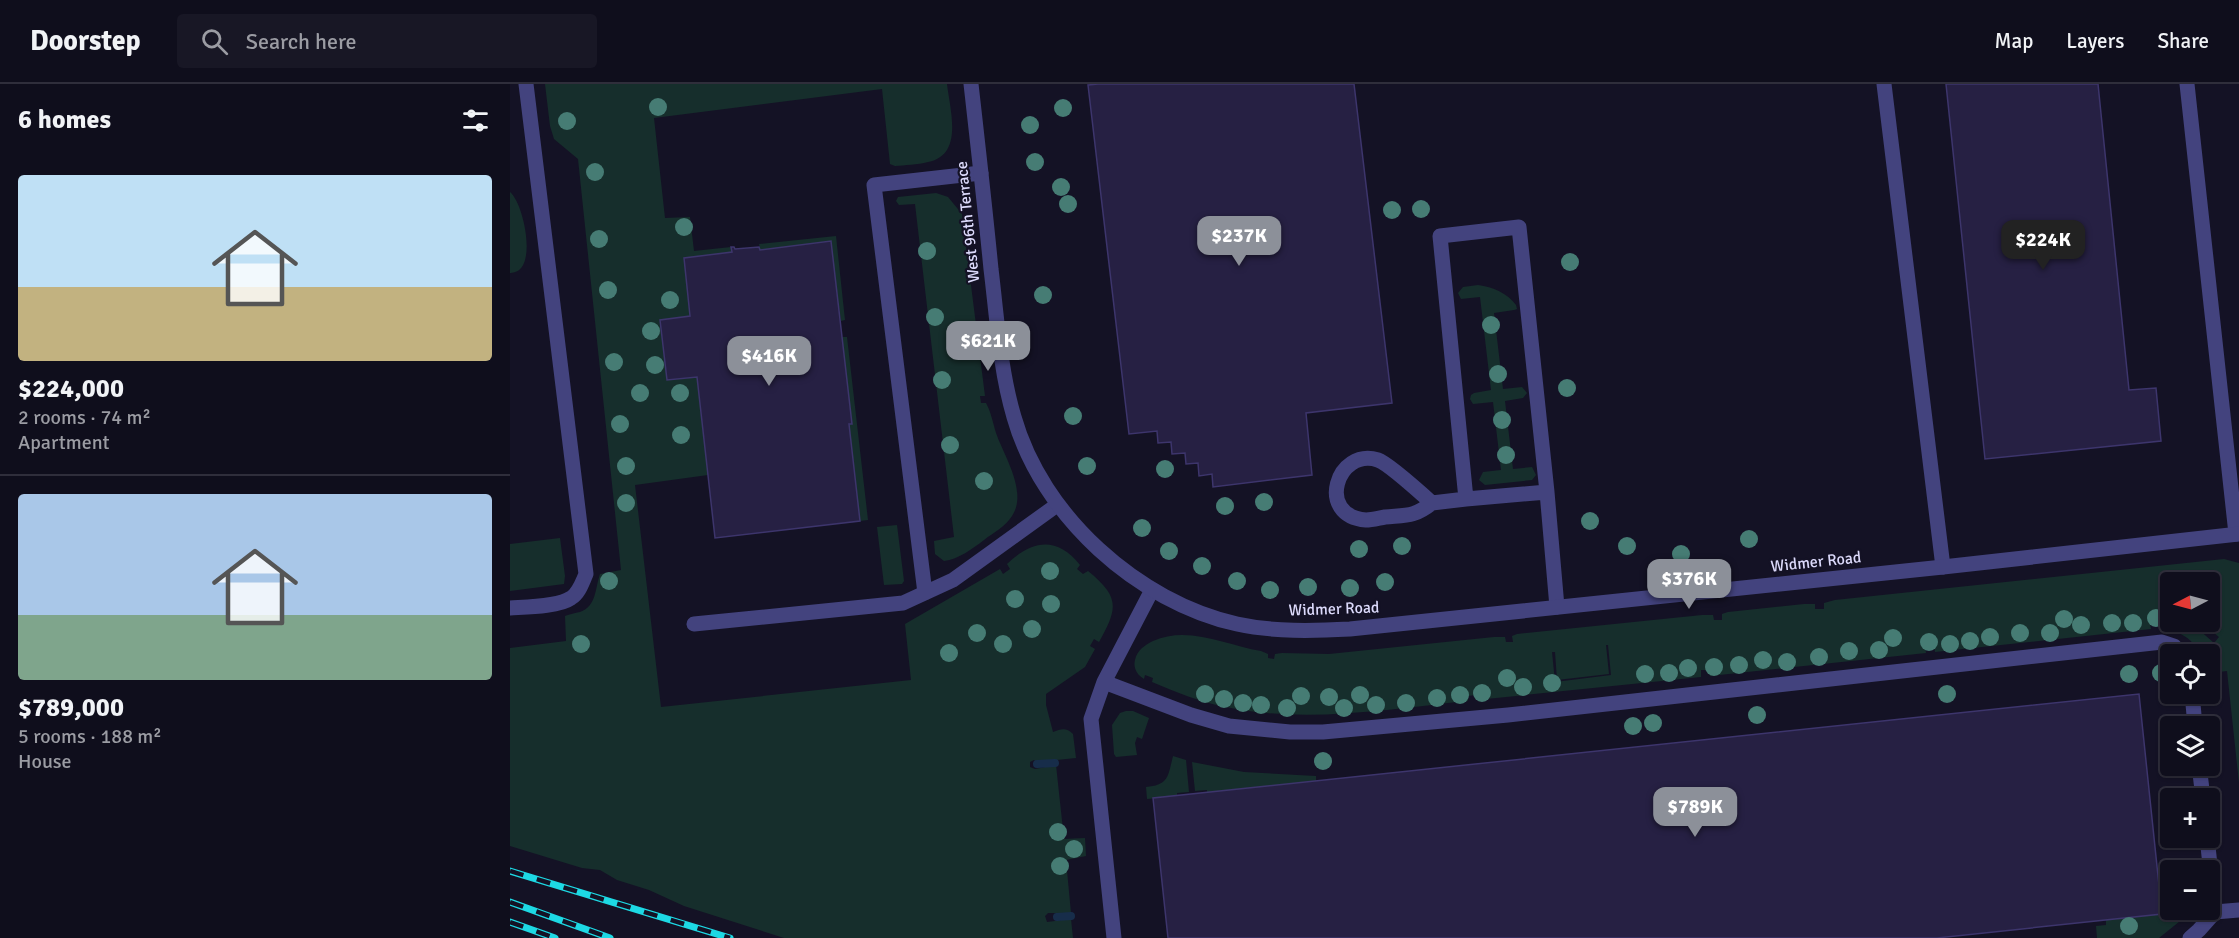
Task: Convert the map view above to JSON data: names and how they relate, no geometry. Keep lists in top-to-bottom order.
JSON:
{
  "streets": {
    "street": ["West 96th Terrace", "Widmer Road"]
  },
  "crossings": [
    ["West 96th Terrace", "Widmer Road"]
  ],
  "north": "left",
  "page": {
    "header": "Doorstep",
    "search": "Search here",
    "nav": ["Map", "Layers", "Share"],
    "heading": "6 homes",
    "list": [
      {
        "name": "$224,000",
        "note": "2 rooms · 74 m² · Apartment"
      },
      {
        "name": "$789,000",
        "note": "5 rooms · 188 m² · House"
      }
    ],
    "price": [
      "$237K",
      "$224K",
      "$621K",
      "$416K",
      "$376K",
      "$789K"
    ],
    "map_buttons": ["+", "−"]
  }
}
